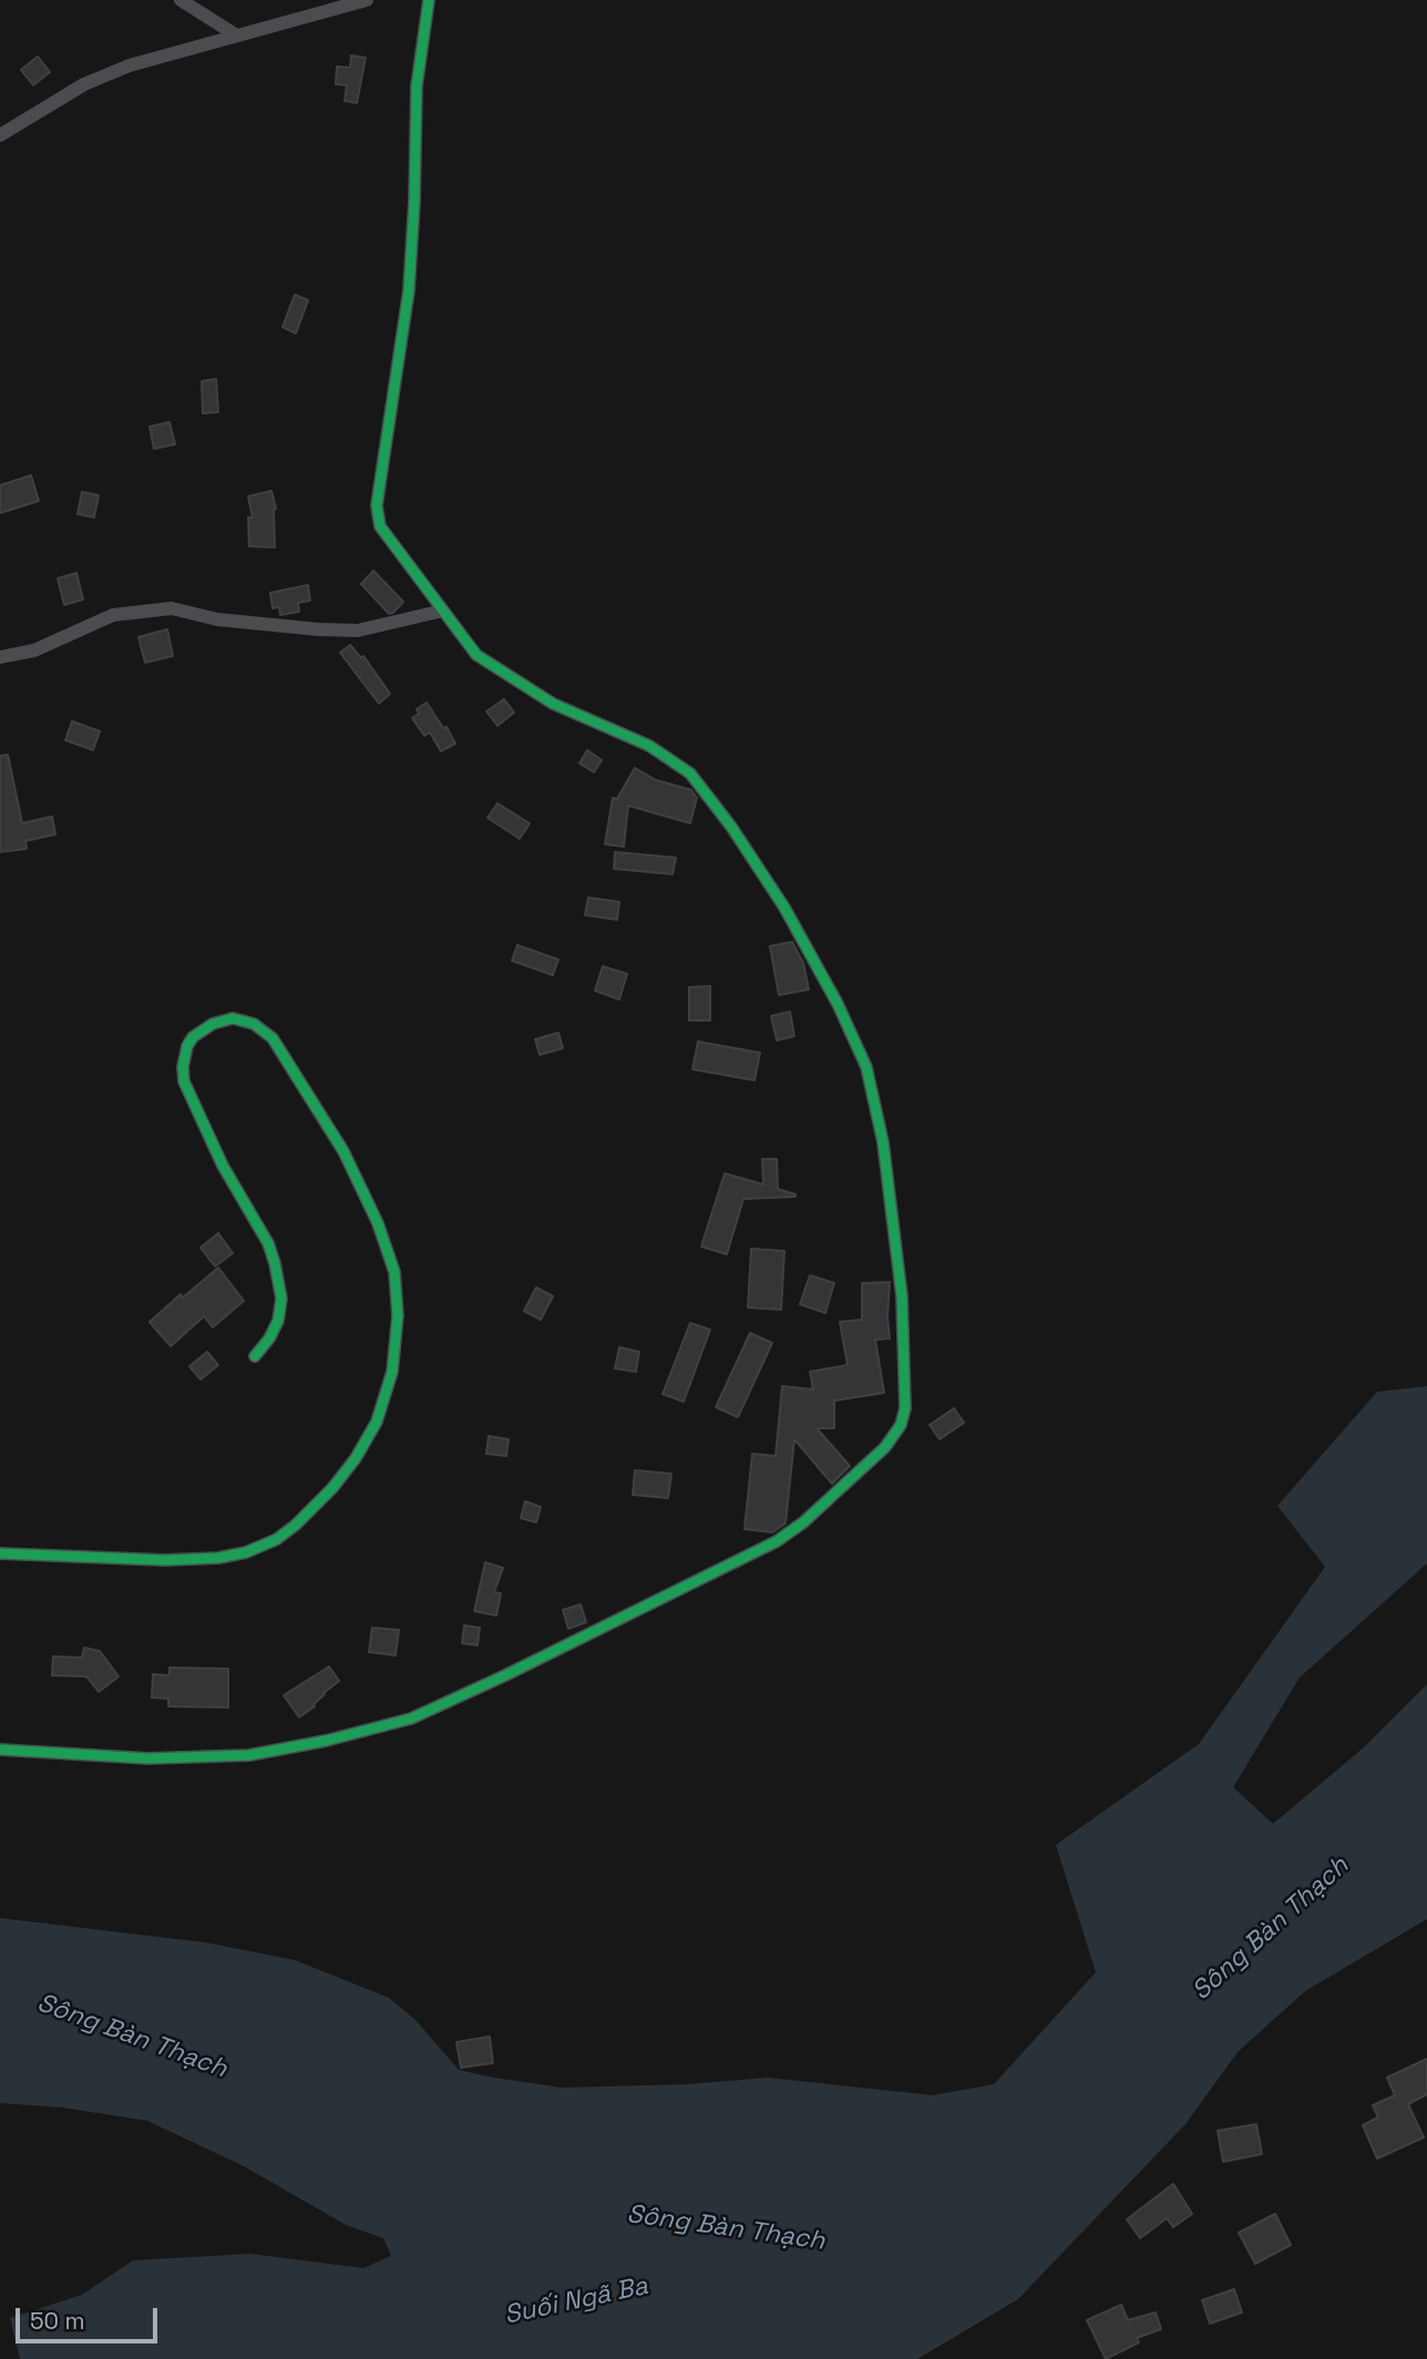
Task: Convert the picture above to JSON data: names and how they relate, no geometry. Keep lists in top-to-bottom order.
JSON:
{
  "water": ["Sông Bàn Thạch", "Suối Ngã Ba"],
  "scale_bar": "50 m"
}
